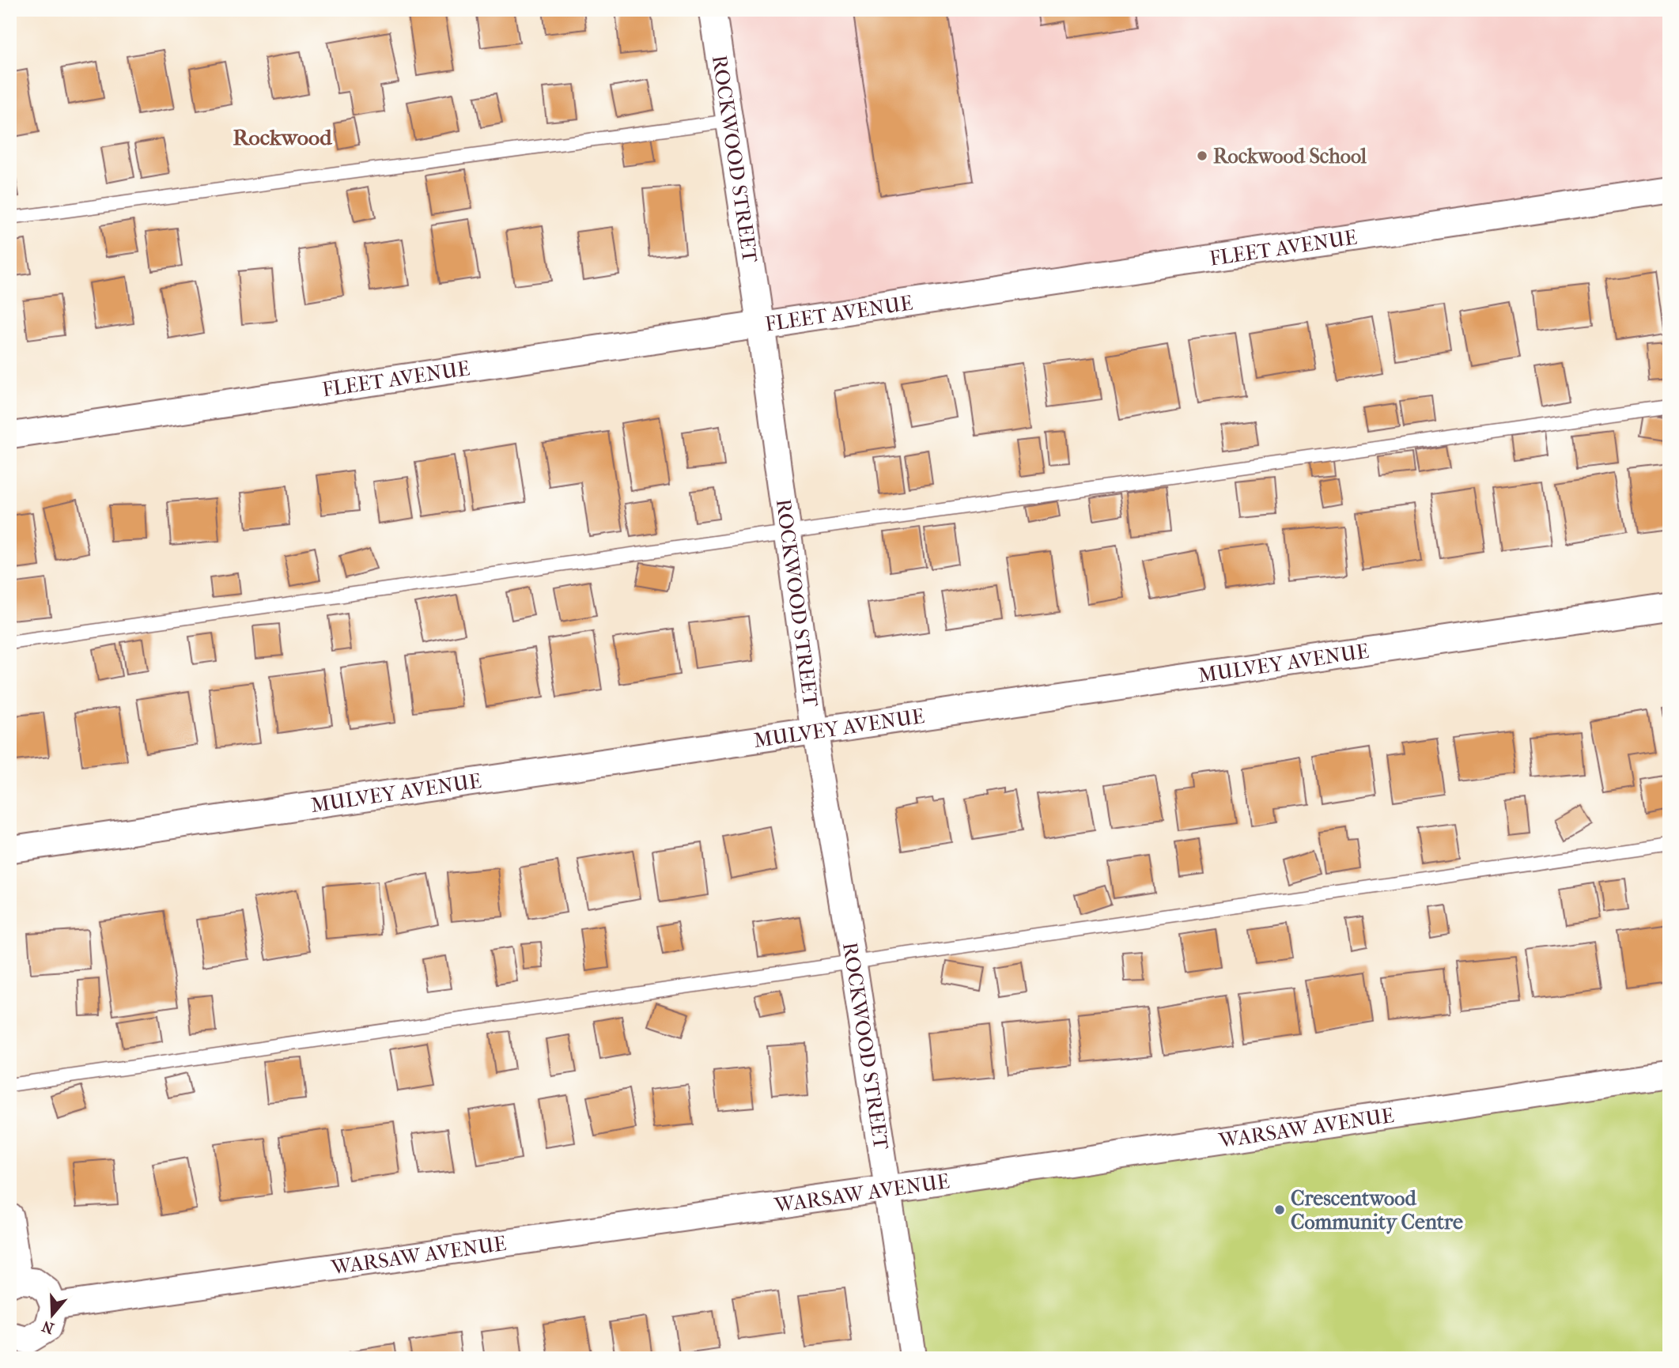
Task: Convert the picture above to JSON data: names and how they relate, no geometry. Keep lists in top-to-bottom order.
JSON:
{
  "streets": {
    "street": [
      "ROCKWOOD STREET",
      "FLEET AVENUE",
      "MULVEY AVENUE",
      "WARSAW AVENUE"
    ]
  },
  "crossings": [
    ["ROCKWOOD STREET", "FLEET AVENUE"],
    ["ROCKWOOD STREET", "MULVEY AVENUE"],
    ["ROCKWOOD STREET", "WARSAW AVENUE"]
  ],
  "districts": ["Rockwood"],
  "places": ["Rockwood School", "Crescentwood Community Centre"],
  "north": "bottom"
}
